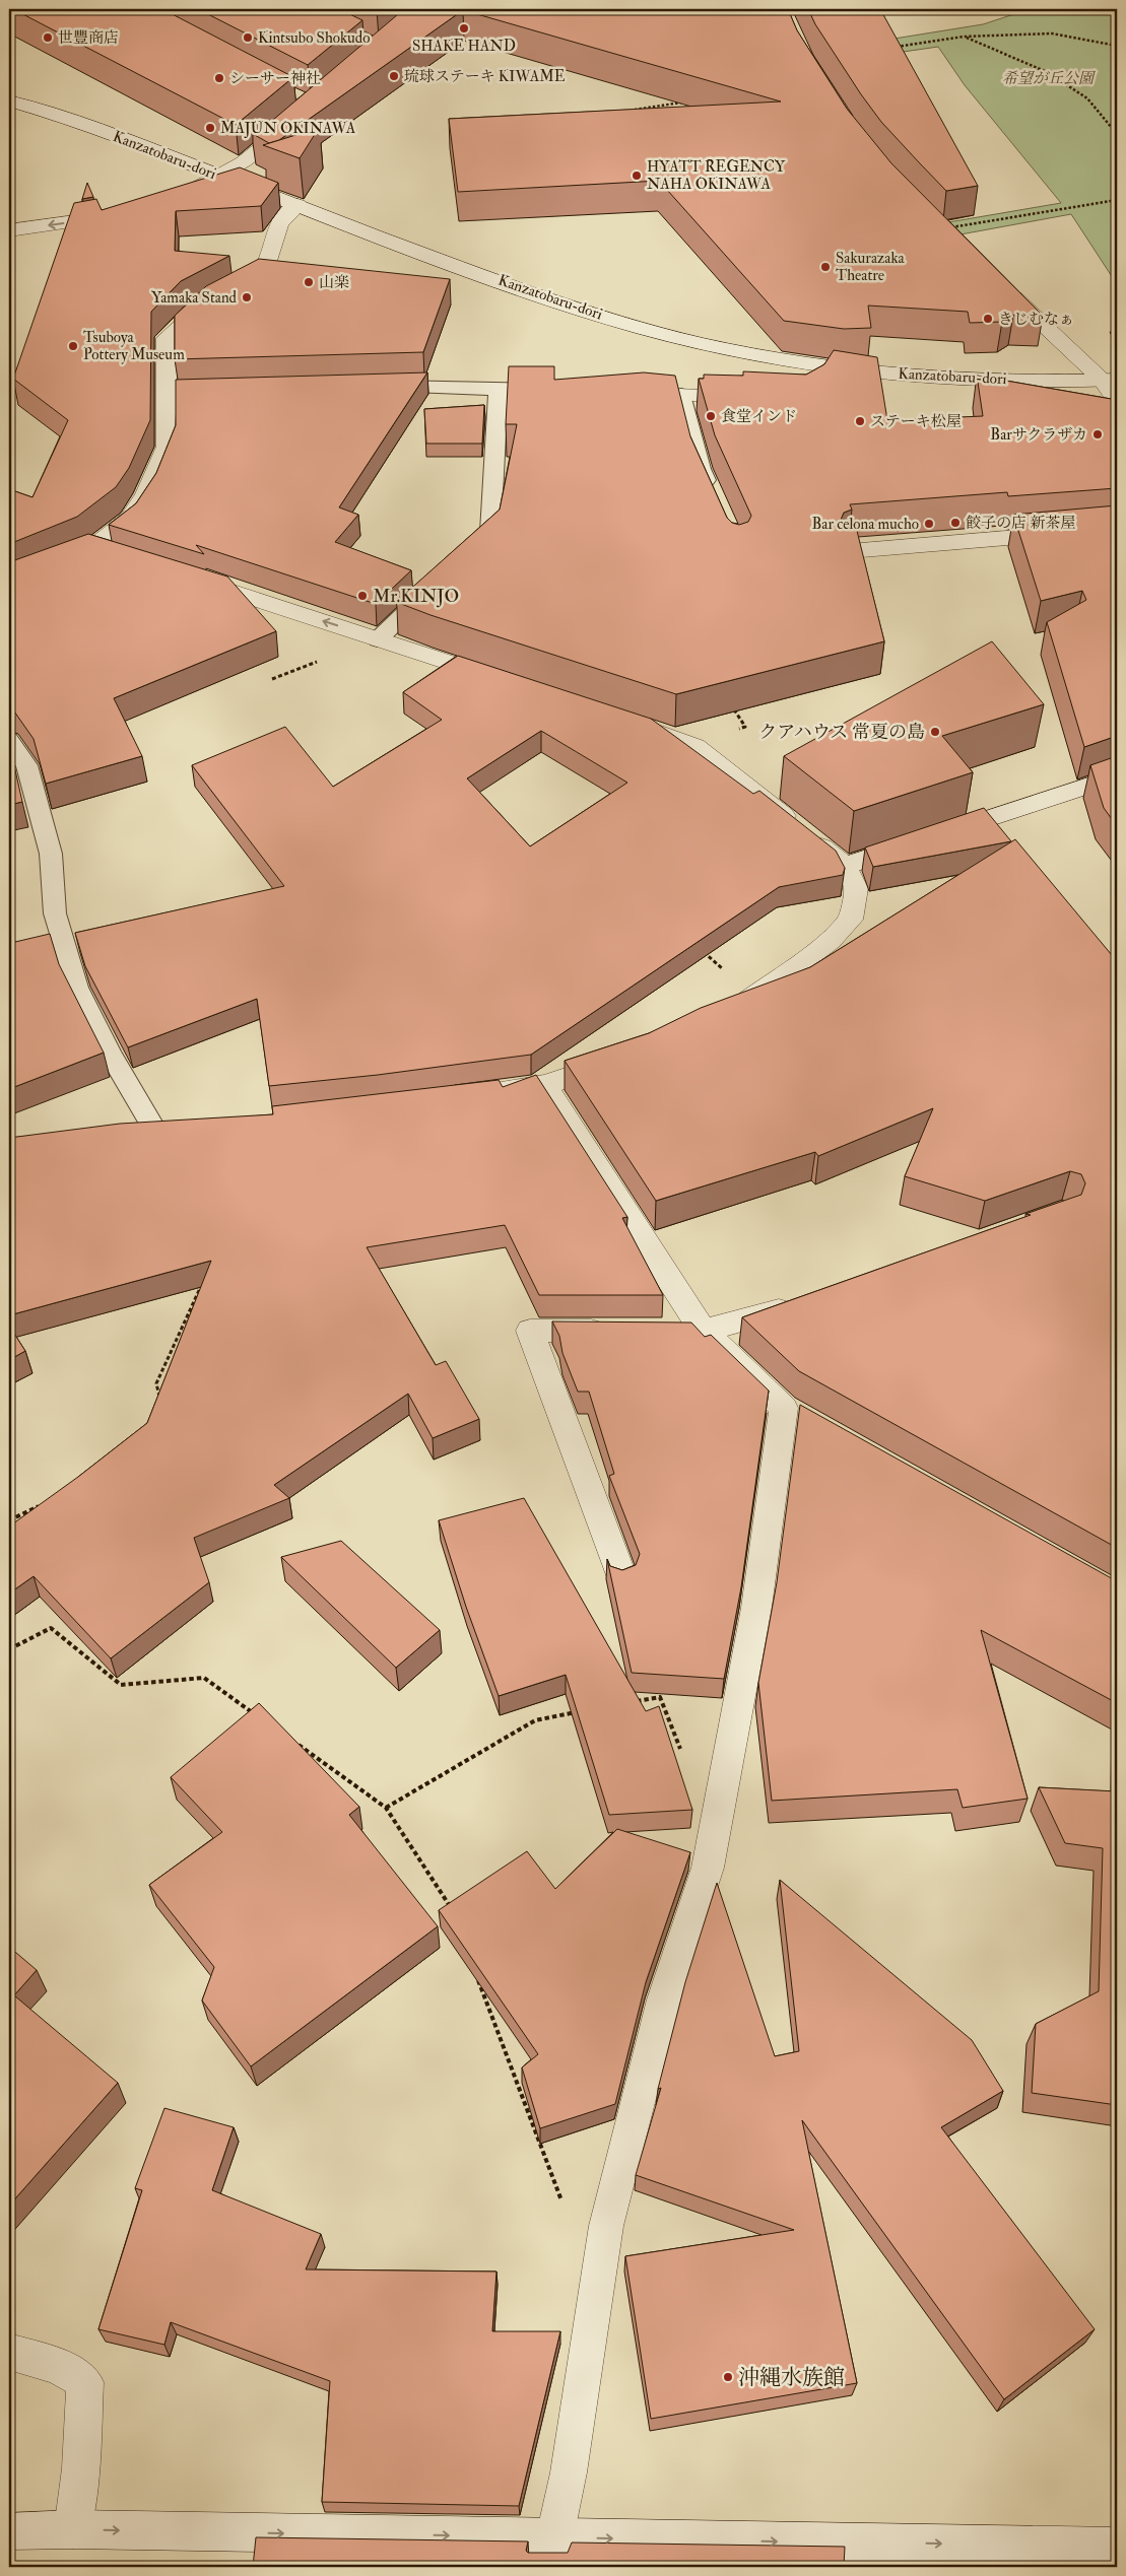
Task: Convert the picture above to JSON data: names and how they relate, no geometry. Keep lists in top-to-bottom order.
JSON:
{
  "streets": {
    "street": ["Kanzatobaru-dori"]
  },
  "parks": ["希望が丘公園"],
  "places": [
    "SHAKE HAND",
    "世豐商店",
    "Kintsubo Shokudo",
    "琉球ステーキ KIWAME",
    "シーサー神社",
    "MAJUN OKINAWA",
    "HYATT REGENCY NAHA OKINAWA",
    "Sakurazaka Theatre",
    "山楽",
    "Yamaka Stand",
    "きじむなぁ",
    "Tsuboya Pottery Museum",
    "食堂インド",
    "ステーキ松屋",
    "Barサクラザカ",
    "餃子の店 新茶屋",
    "Bar celona mucho",
    "Mr.KINJO",
    "クアハウス 常夏の島",
    "沖縄水族館"
  ]
}
